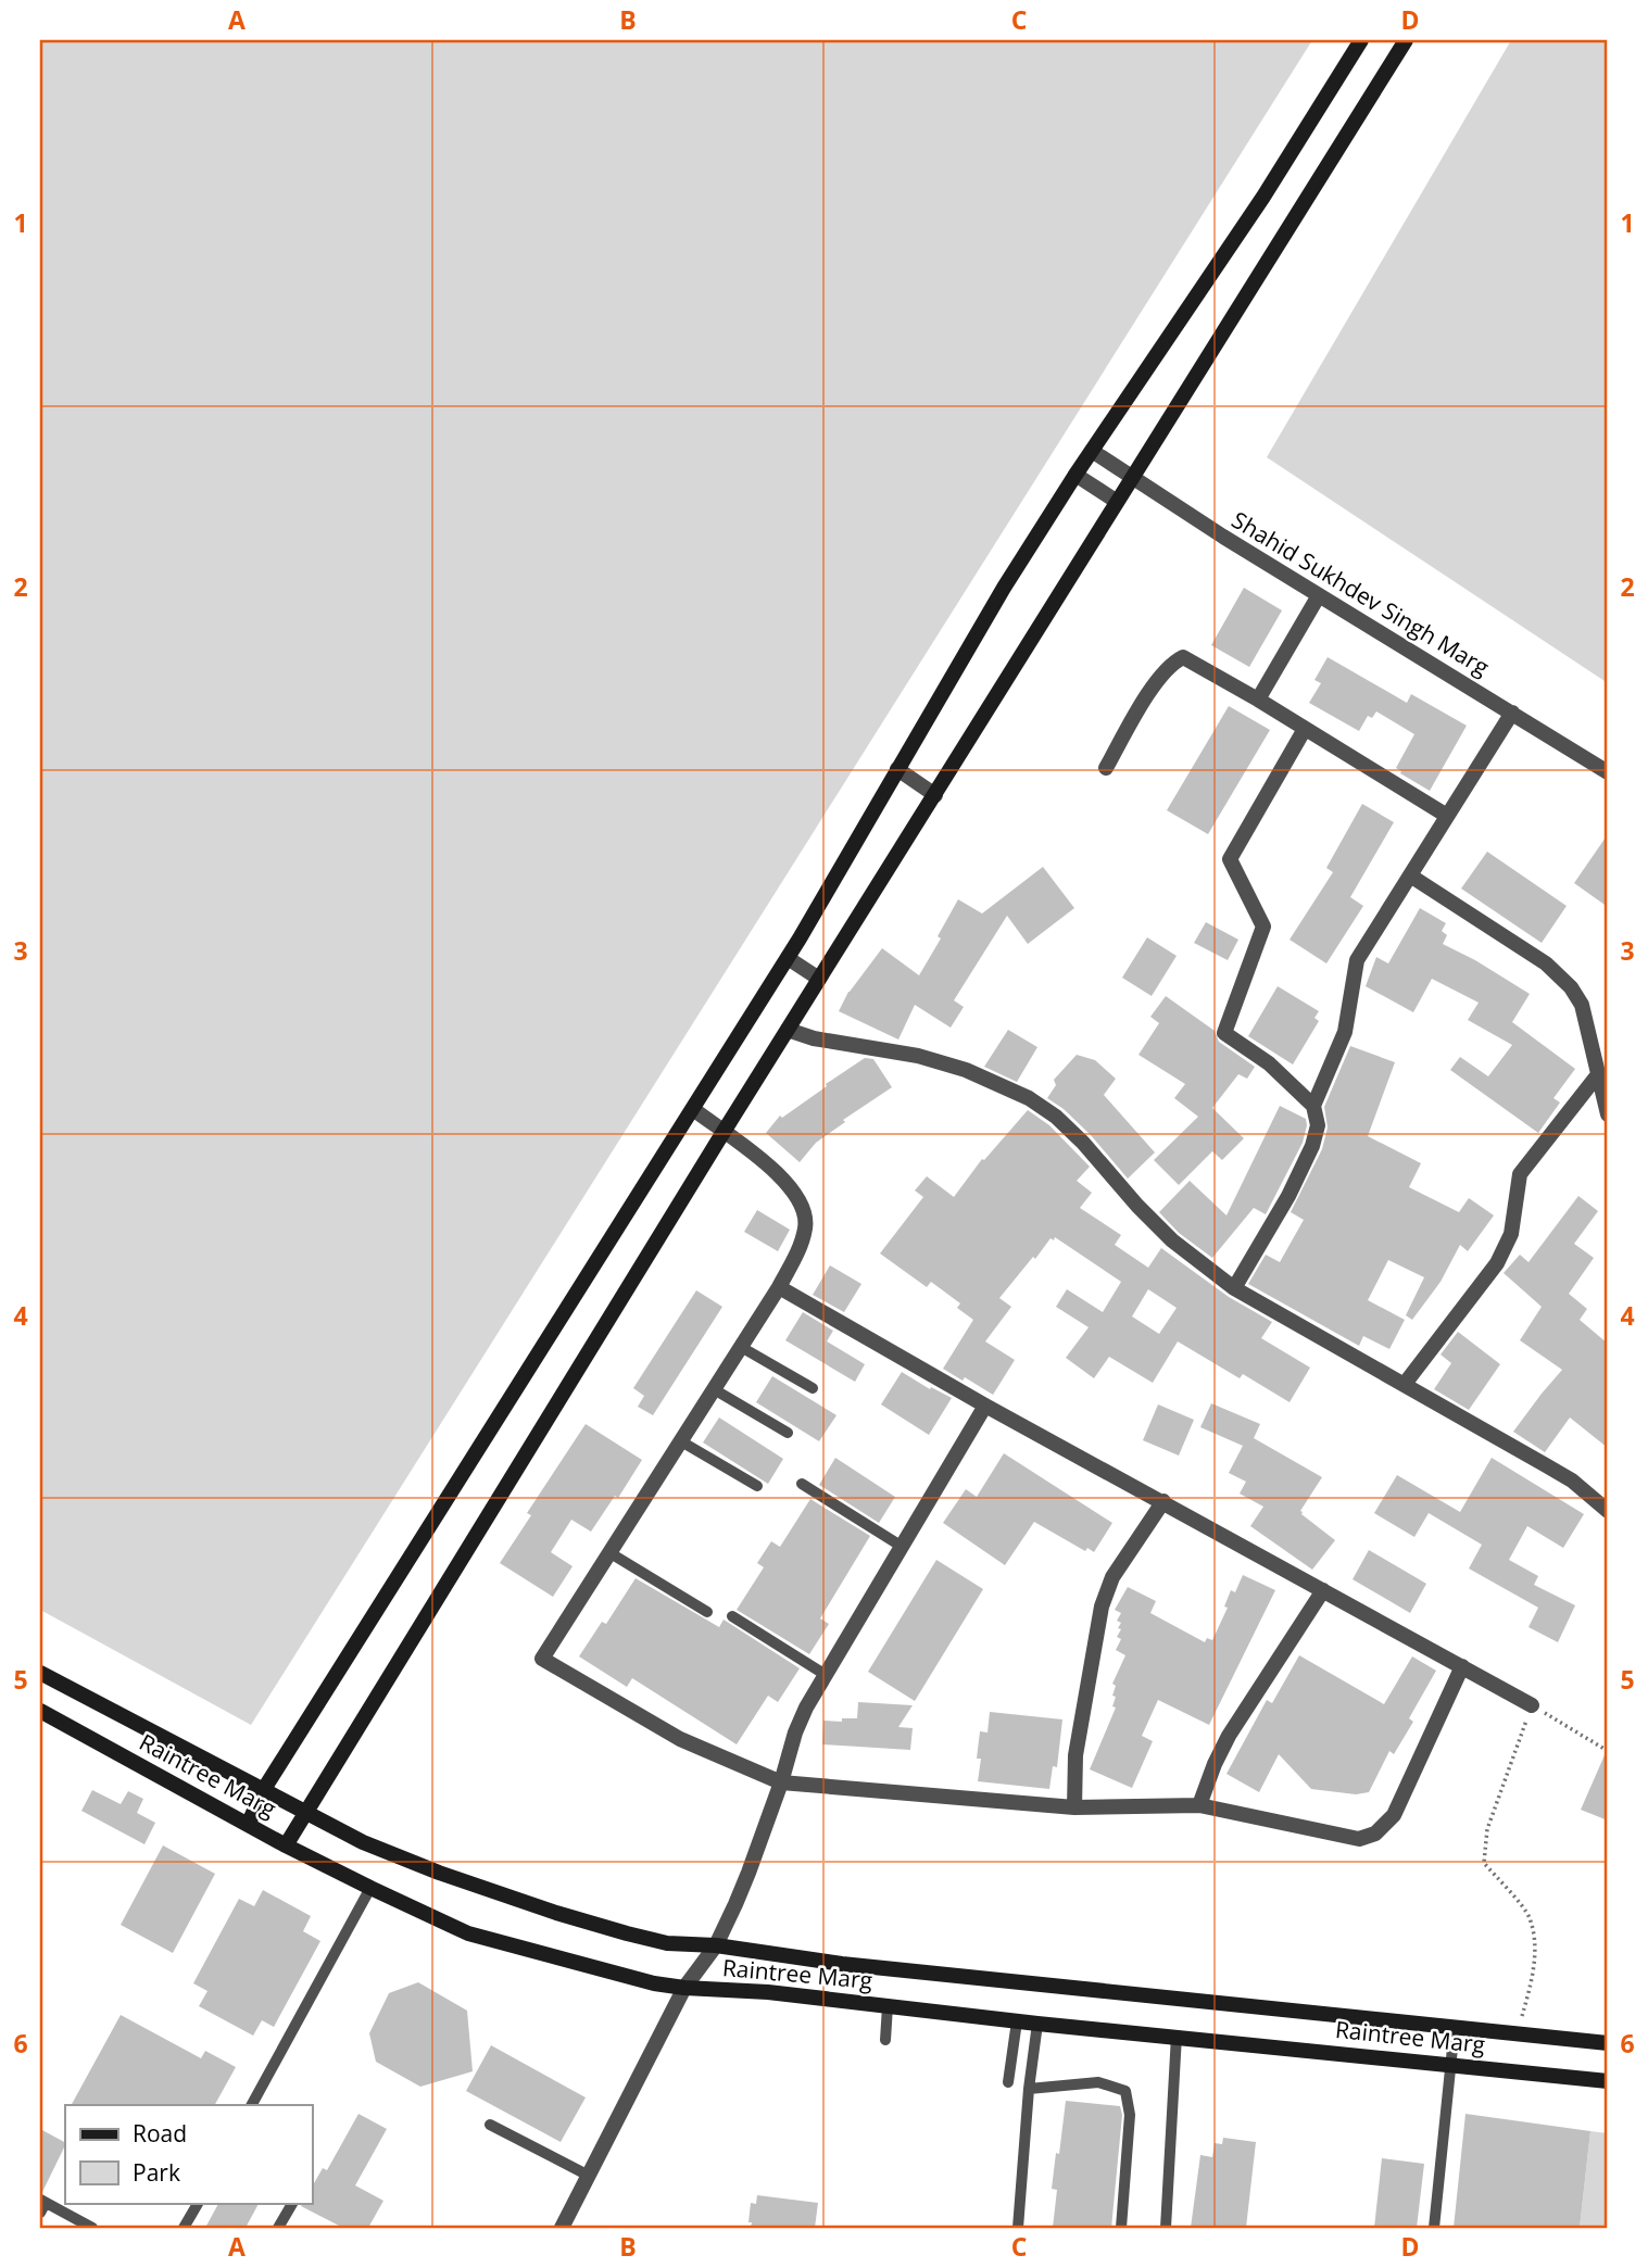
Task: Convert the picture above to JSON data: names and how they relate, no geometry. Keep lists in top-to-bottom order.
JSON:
{
  "streets": {
    "main road": ["Raintree Marg"],
    "street": ["Shahid Sukhdev Singh Marg"]
  },
  "legend": ["Road", "Park"],
  "grid": {
    "columns": [
      "A",
      "B",
      "C",
      "D"
    ],
    "rows": [
      "1",
      "2",
      "3",
      "4",
      "5",
      "6"
    ]
  }
}
